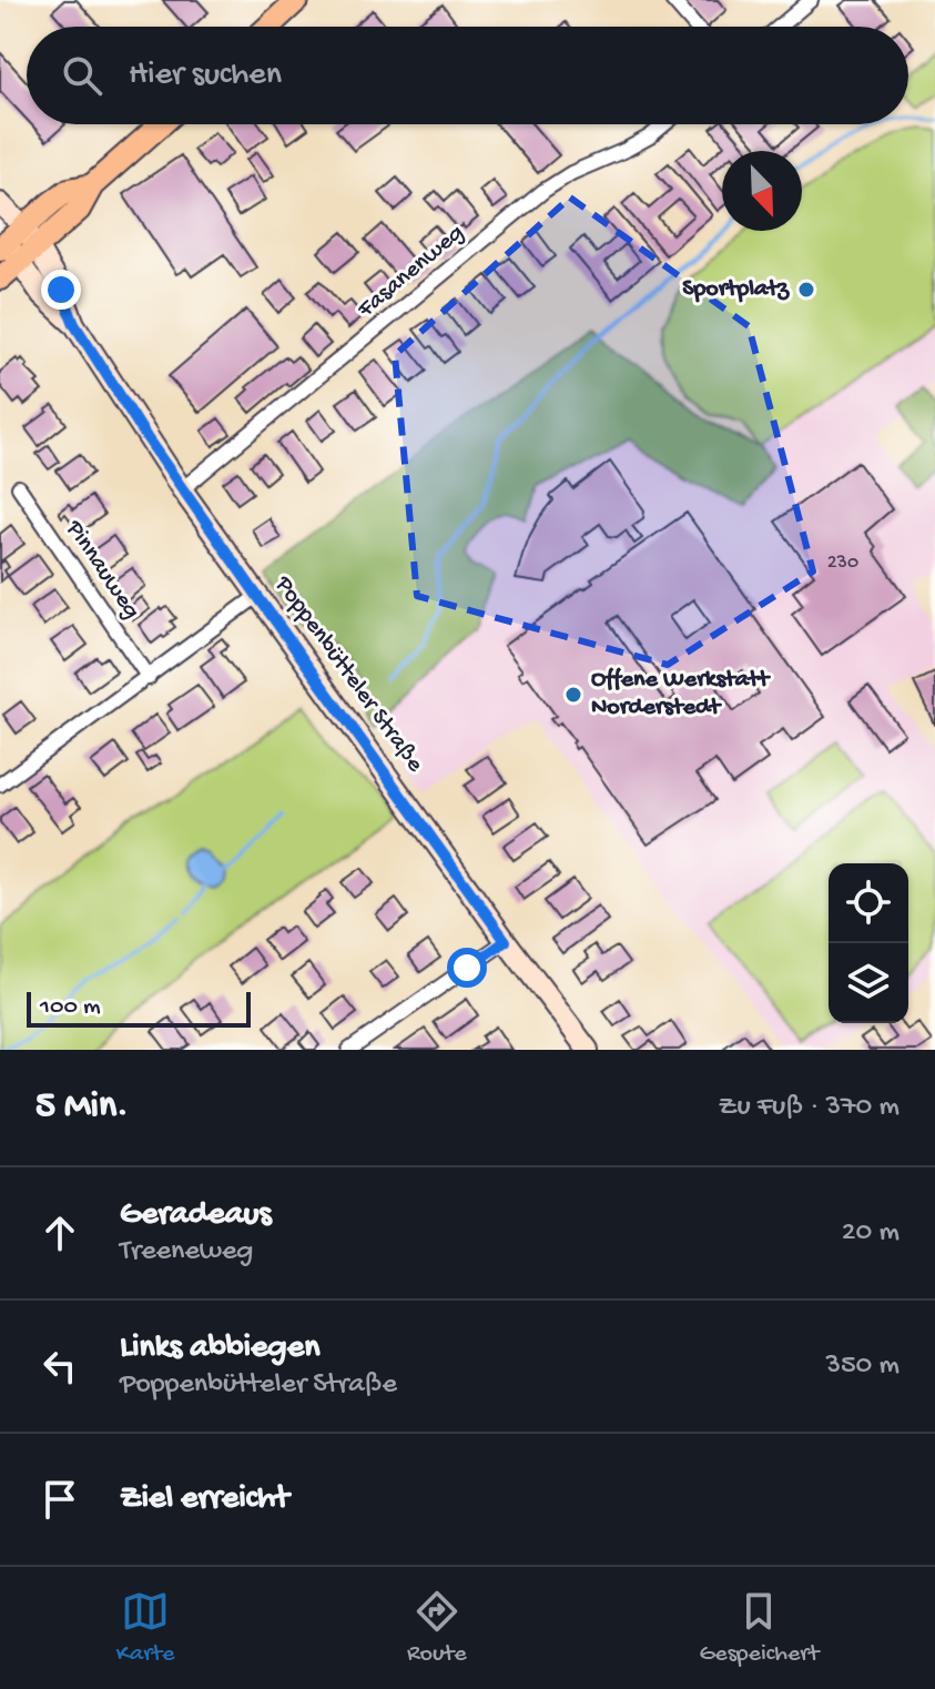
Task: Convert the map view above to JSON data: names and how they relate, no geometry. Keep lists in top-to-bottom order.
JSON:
{
  "streets": {
    "main road": ["Poppenbütteler Straße"],
    "street": ["Fasanenweg", "Pinnauweg"]
  },
  "crossings": [
    ["Fasanenweg", "Poppenbütteler Straße"]
  ],
  "places": ["Sportplatz", "Offene Werkstatt Norderstedt"],
  "house_numbers": ["230"],
  "scale_bar": "100 m",
  "north": "bottom right",
  "page": {
    "search": "Hier suchen",
    "scale": "100 m",
    "heading": ["5 Min.", "Zu Fuß · 370 m"],
    "list": [
      ["Geradeaus", "Treeneweg", "20 m"],
      ["Links abbiegen", "Poppenbütteler Straße", "350 m"],
      "Ziel erreicht"
    ],
    "nav": ["Karte", "Route", "Gespeichert"]
  }
}
